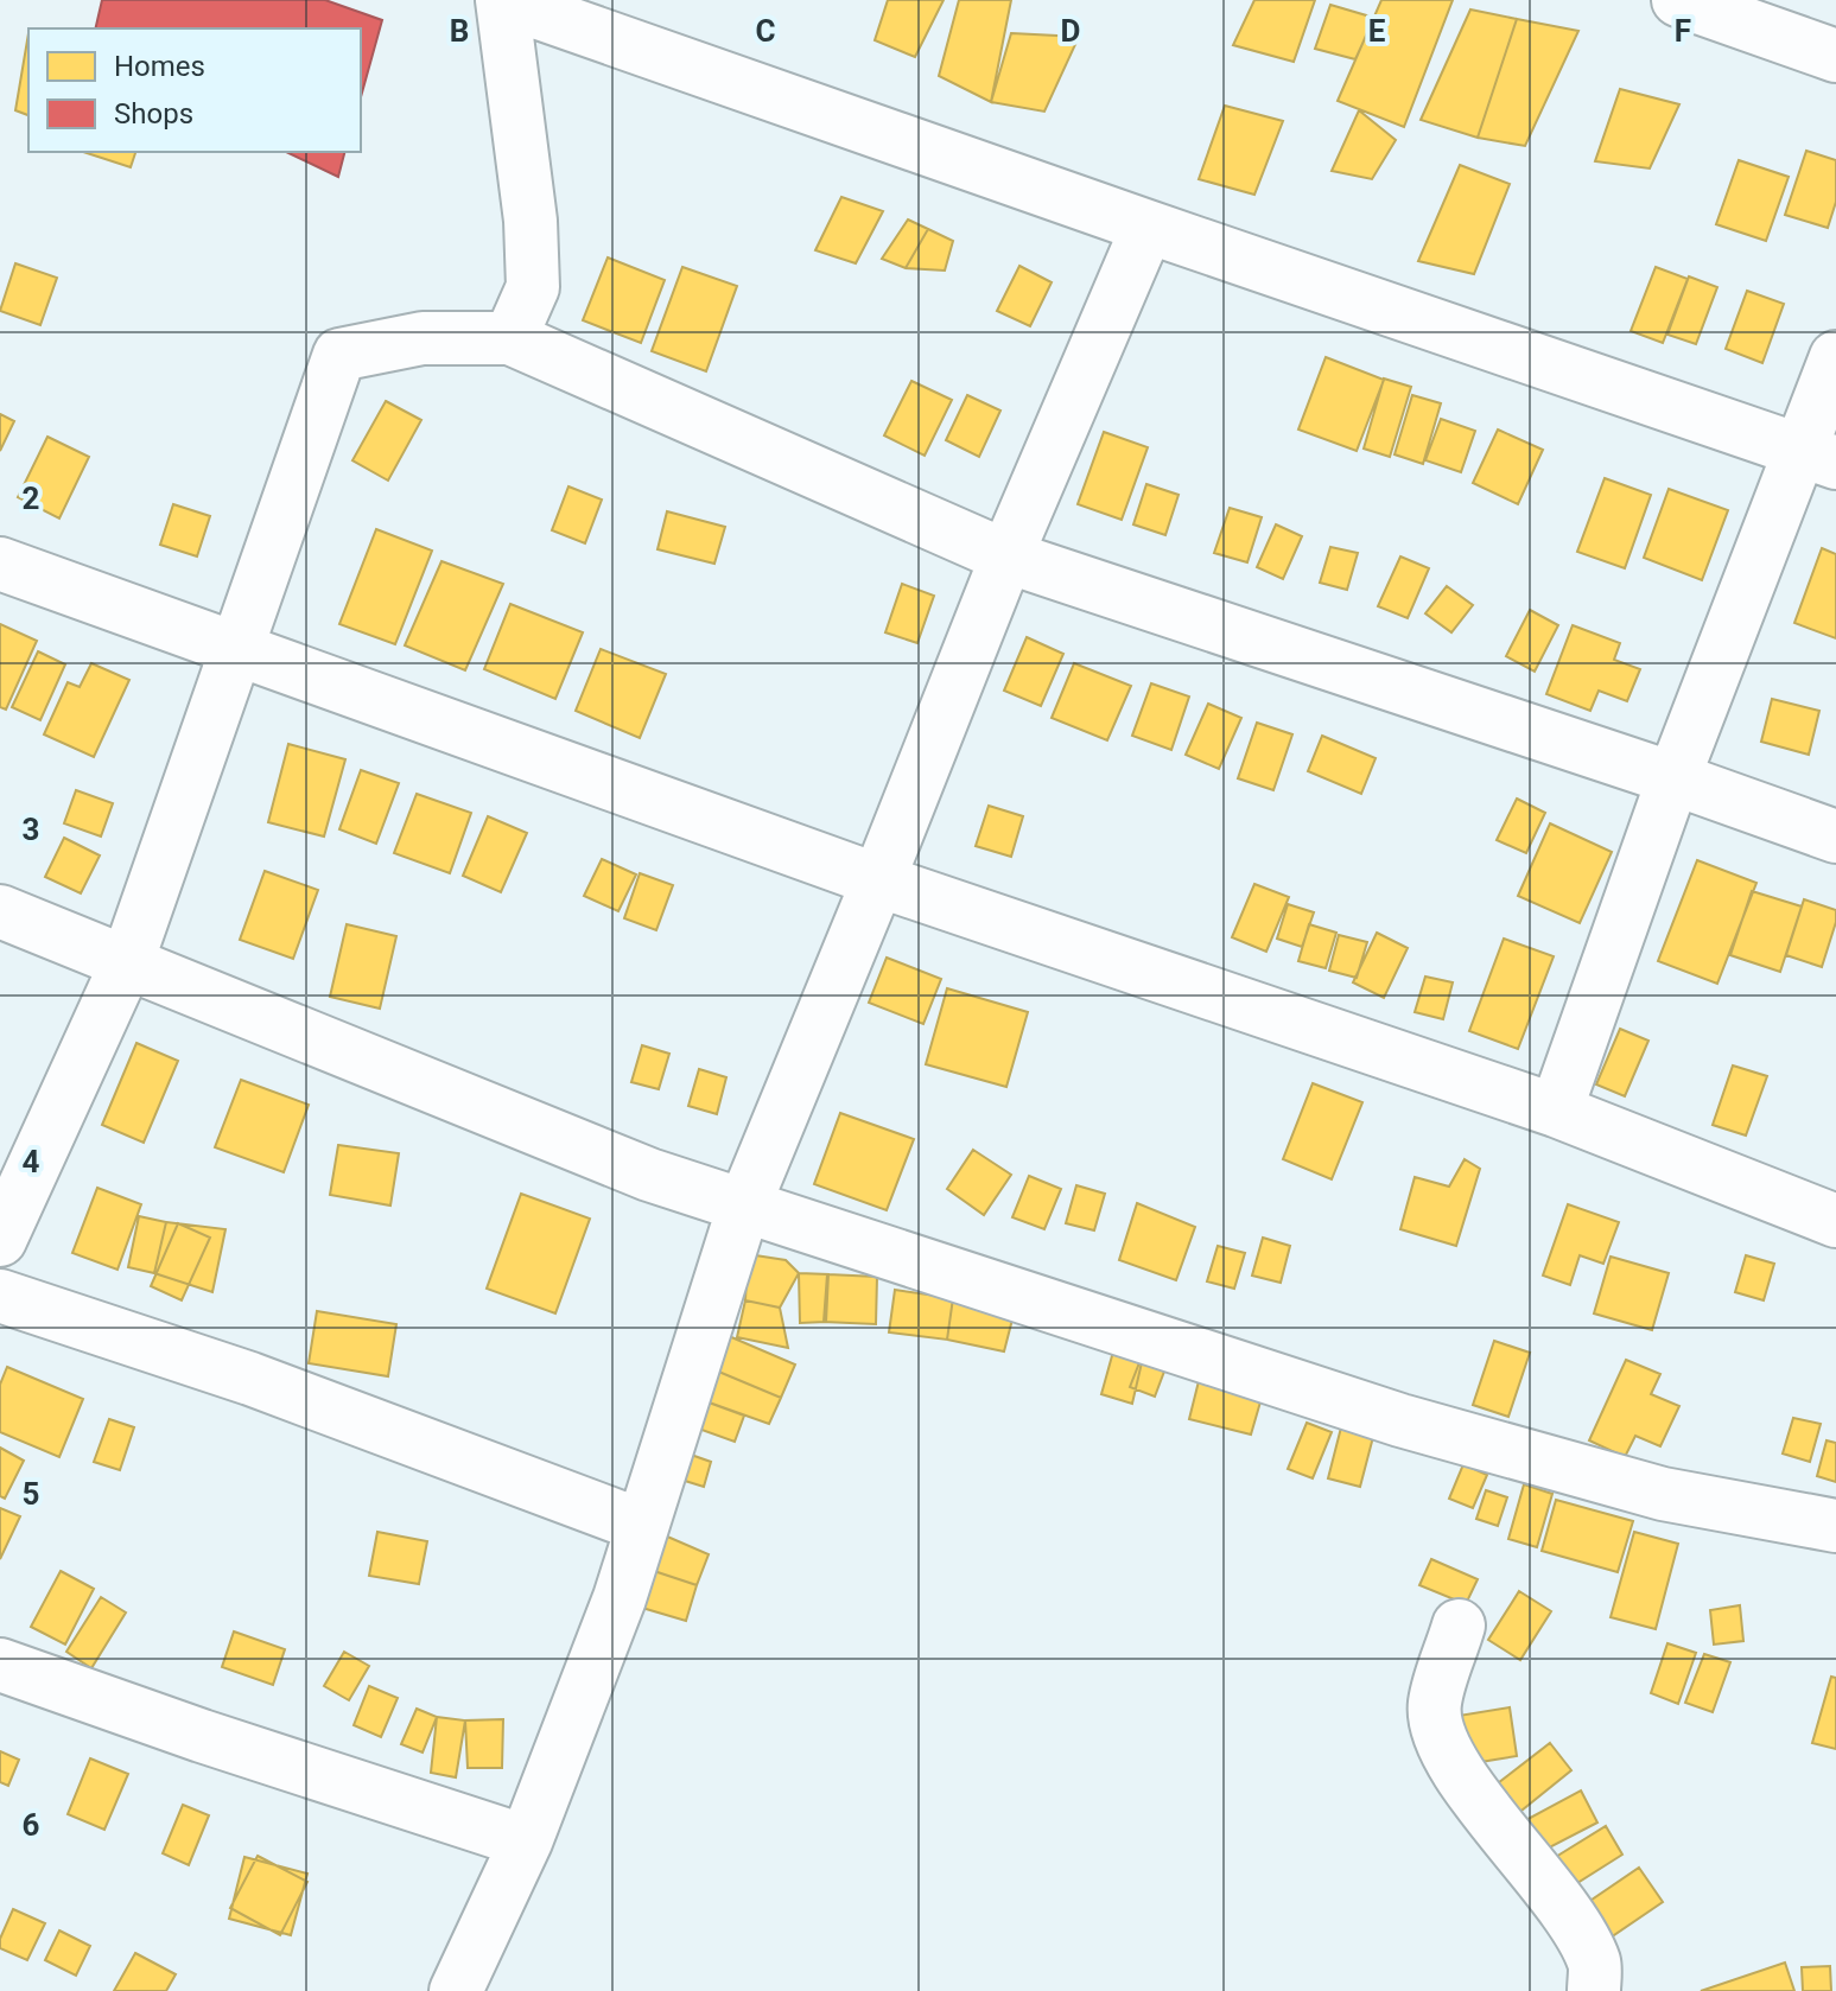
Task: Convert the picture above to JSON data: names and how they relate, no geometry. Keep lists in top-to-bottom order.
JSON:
{
  "legend": ["Homes", "Shops"],
  "grid": {
    "columns": [
      "B",
      "C",
      "D",
      "E",
      "F"
    ],
    "rows": [
      "2",
      "3",
      "4",
      "5",
      "6"
    ]
  }
}
